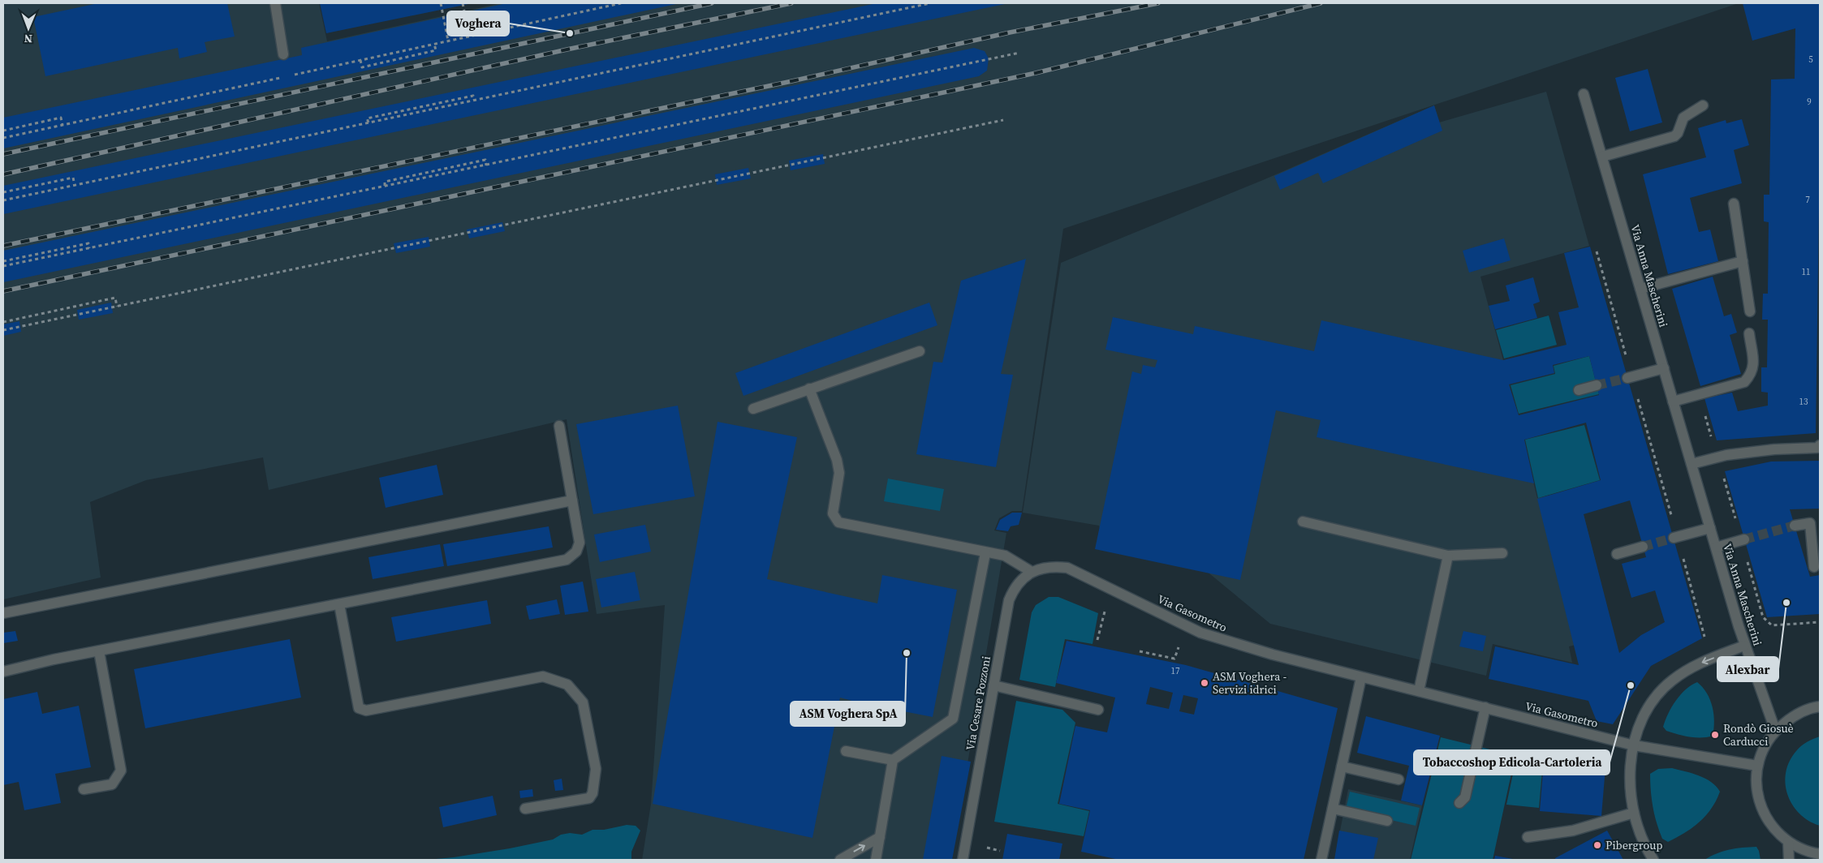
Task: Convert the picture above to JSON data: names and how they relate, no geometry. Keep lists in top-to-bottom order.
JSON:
{
  "streets": {
    "street": ["Via Anna Mascherini", "Via Gasometro", "Via Cesare Pozzoni"]
  },
  "crossings": [
    ["Via Gasometro", "Via Cesare Pozzoni"]
  ],
  "places": [
    "Voghera",
    "Alexbar",
    "ASM Voghera SpA",
    "ASM Voghera - Servizi idrici",
    "Tobaccoshop Edicola-Cartoleria",
    "Rondò Giosuè Carducci",
    "Pibergroup"
  ],
  "house_numbers": [
    "5",
    "9",
    "7",
    "11",
    "13",
    "17"
  ],
  "north": "bottom"
}
